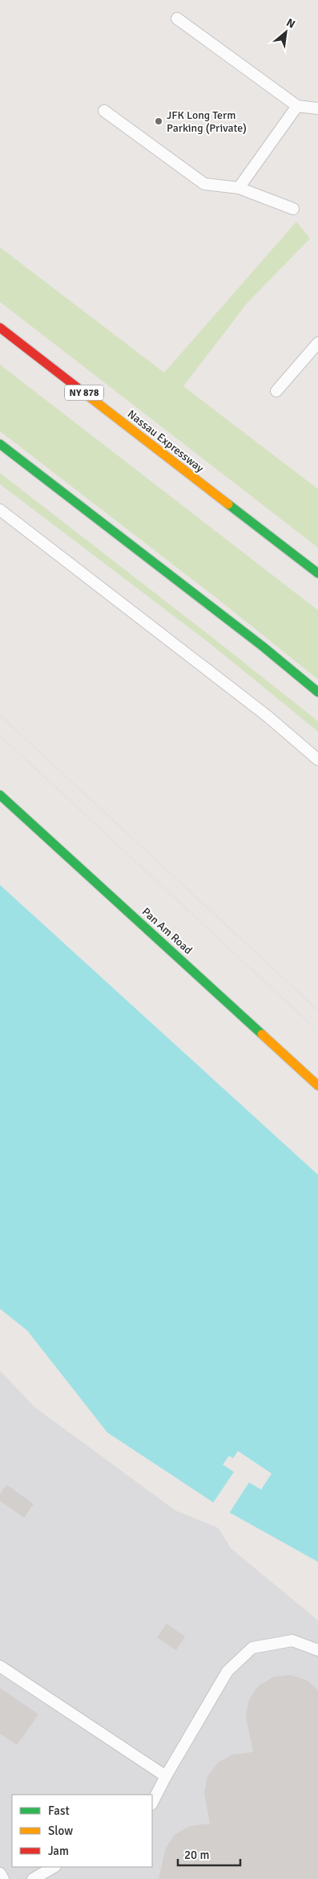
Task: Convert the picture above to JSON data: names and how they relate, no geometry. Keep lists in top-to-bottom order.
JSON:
{
  "streets": {
    "main road": ["NY 878", "Nassau Expressway", "Pan Am Road"]
  },
  "places": ["JFK Long Term Parking (Private)"],
  "legend": ["Fast", "Slow", "Jam"],
  "scale_bar": "20 m",
  "north": "top right"
}
